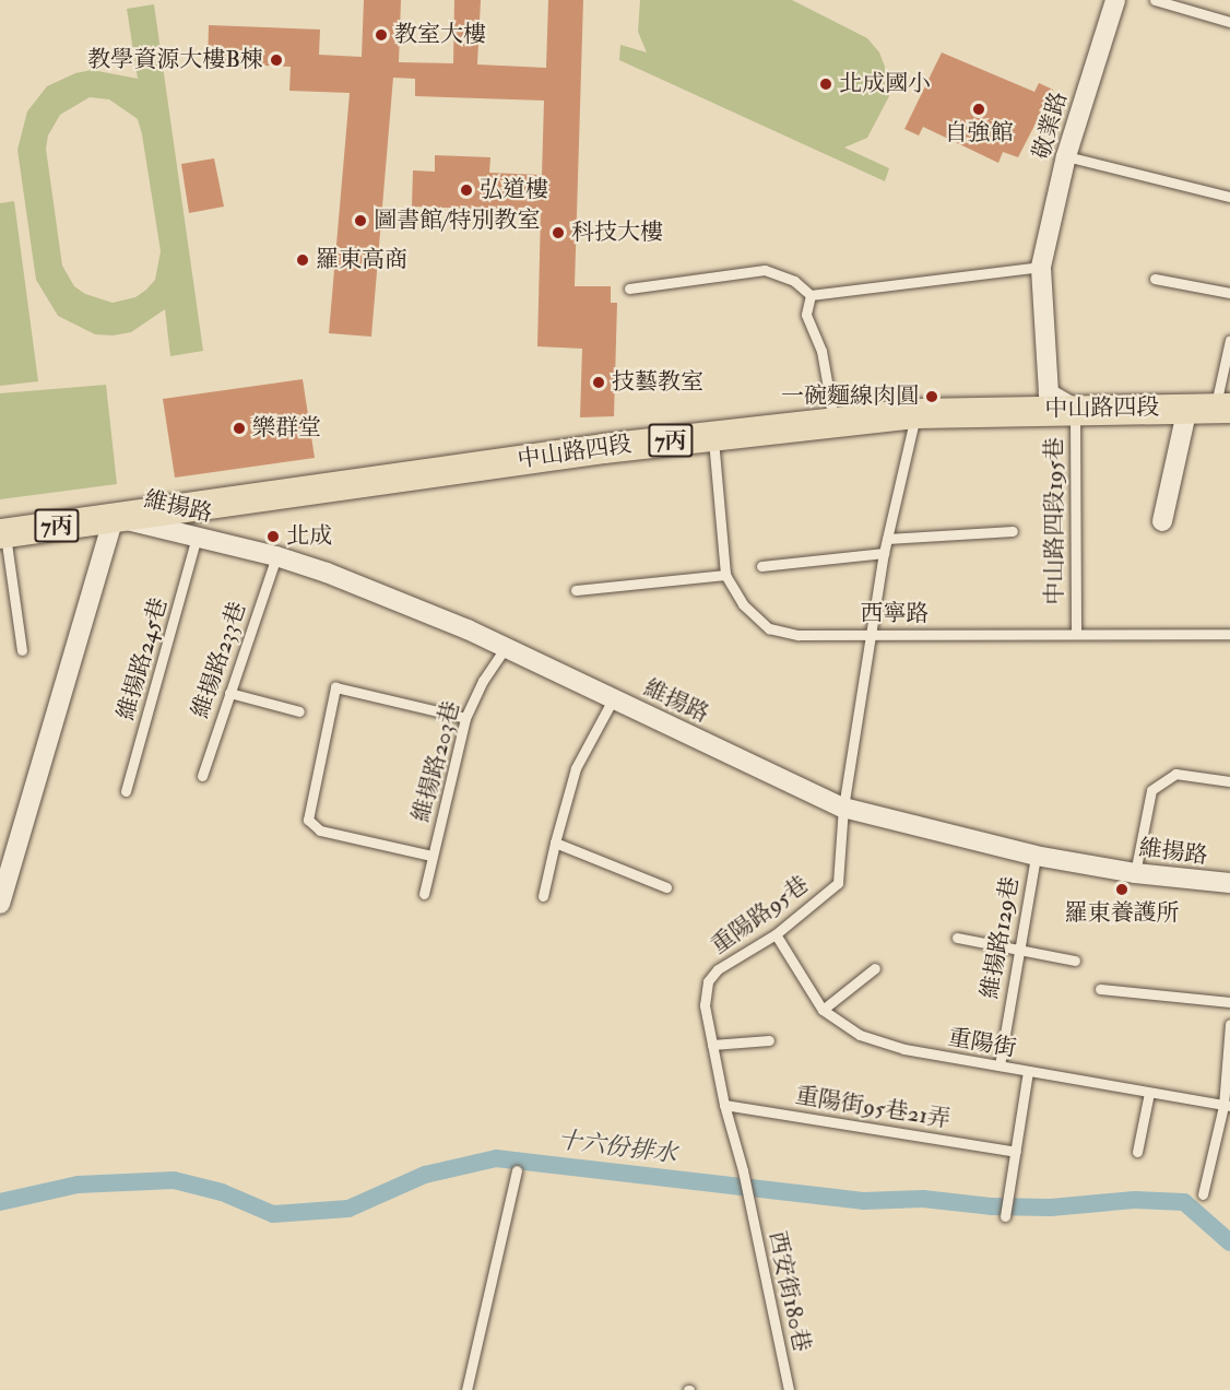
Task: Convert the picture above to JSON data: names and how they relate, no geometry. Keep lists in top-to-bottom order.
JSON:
{
  "streets": {
    "main road": ["中山路四段", "7丙"],
    "street": ["敬業路", "維揚路"],
    "lane": [
      "中山路四段195巷",
      "西寧路",
      "維揚路245巷",
      "維揚路233巷",
      "維揚路203巷",
      "重陽路95巷",
      "維揚路129巷",
      "重陽街",
      "重陽街95巷21弄",
      "西安街180巷"
    ]
  },
  "crossings": [
    ["敬業路", "中山路四段"],
    ["敬業路", "中山路四段195巷"],
    ["中山路四段", "維揚路"],
    ["中山路四段", "中山路四段195巷"],
    ["中山路四段", "西寧路"],
    ["中山路四段", "重陽路95巷"],
    ["維揚路", "維揚路245巷"],
    ["維揚路", "維揚路233巷"],
    ["維揚路", "維揚路203巷"],
    ["維揚路", "重陽路95巷"],
    ["維揚路", "維揚路129巷"],
    ["中山路四段195巷", "西寧路"],
    ["西寧路", "重陽路95巷"],
    ["重陽路95巷", "重陽街"],
    ["重陽路95巷", "重陽街95巷21弄"],
    ["重陽路95巷", "西安街180巷"],
    ["維揚路129巷", "重陽街"]
  ],
  "water": ["十六份排水"],
  "places": [
    "教室大樓",
    "教學資源大樓B棟",
    "北成國小",
    "自強館",
    "弘道樓",
    "圖書館/特別教室",
    "科技大樓",
    "羅東高商",
    "技藝教室",
    "一碗麵線肉圓",
    "樂群堂",
    "北成",
    "羅東養護所"
  ]
}
